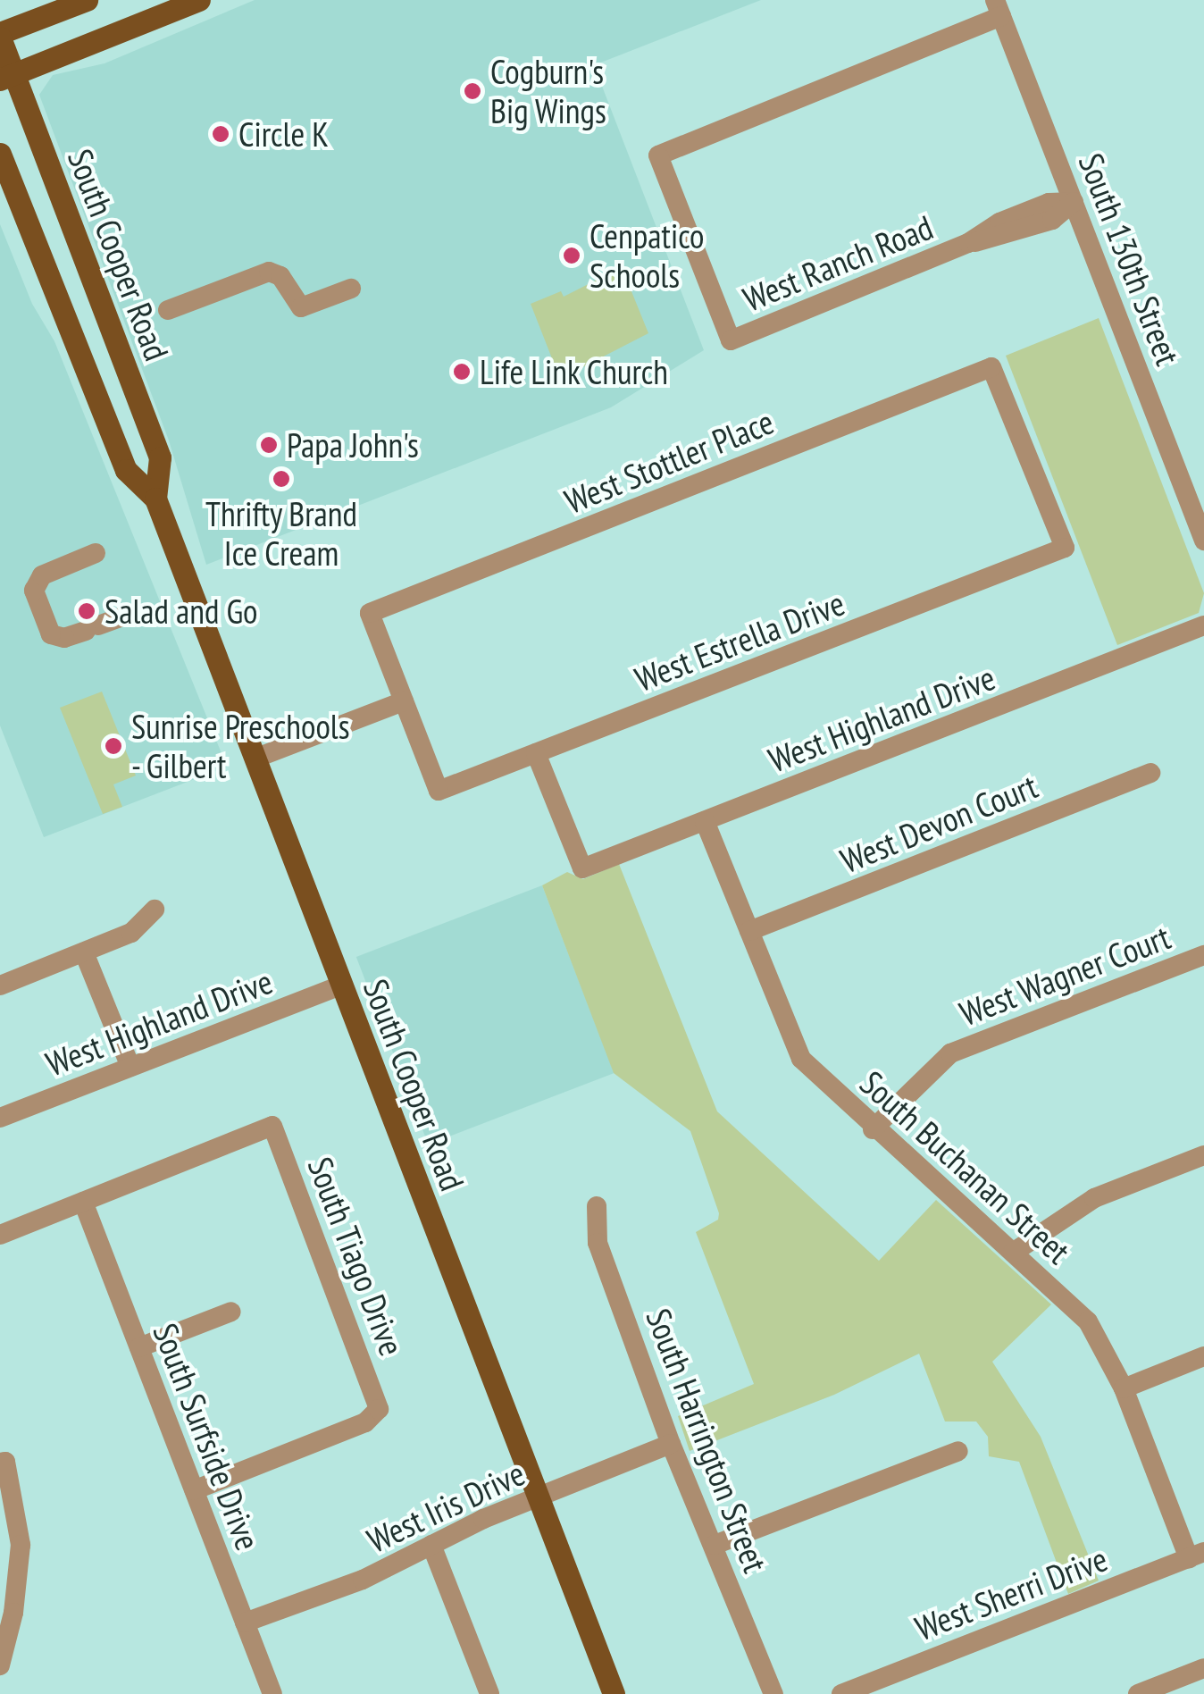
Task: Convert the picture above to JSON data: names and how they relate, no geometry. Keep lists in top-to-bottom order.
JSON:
{
  "streets": {
    "main road": ["South Cooper Road"],
    "street": [
      "South 130th Street",
      "West Ranch Road",
      "West Stottler Place",
      "West Estrella Drive",
      "West Highland Drive",
      "West Devon Court",
      "West Wagner Court",
      "South Buchanan Street",
      "South Tiago Drive",
      "South Surfside Drive",
      "South Harrington Street",
      "West Iris Drive",
      "West Sherri Drive"
    ]
  },
  "crossings": [
    ["South Cooper Road", "West Highland Drive"],
    ["South Cooper Road", "West Iris Drive"],
    ["South 130th Street", "West Ranch Road"],
    ["West Stottler Place", "West Estrella Drive"],
    ["West Estrella Drive", "West Highland Drive"],
    ["West Highland Drive", "South Buchanan Street"],
    ["West Devon Court", "South Buchanan Street"],
    ["West Wagner Court", "South Buchanan Street"],
    ["South Buchanan Street", "West Sherri Drive"],
    ["South Tiago Drive", "South Surfside Drive"],
    ["South Surfside Drive", "West Iris Drive"],
    ["South Harrington Street", "West Iris Drive"]
  ],
  "places": [
    "Cogburn's Big Wings",
    "Circle K",
    "Cenpatico Schools",
    "Life Link Church",
    "Papa John's",
    "Thrifty Brand Ice Cream",
    "Salad and Go",
    "Sunrise Preschools - Gilbert"
  ]
}
